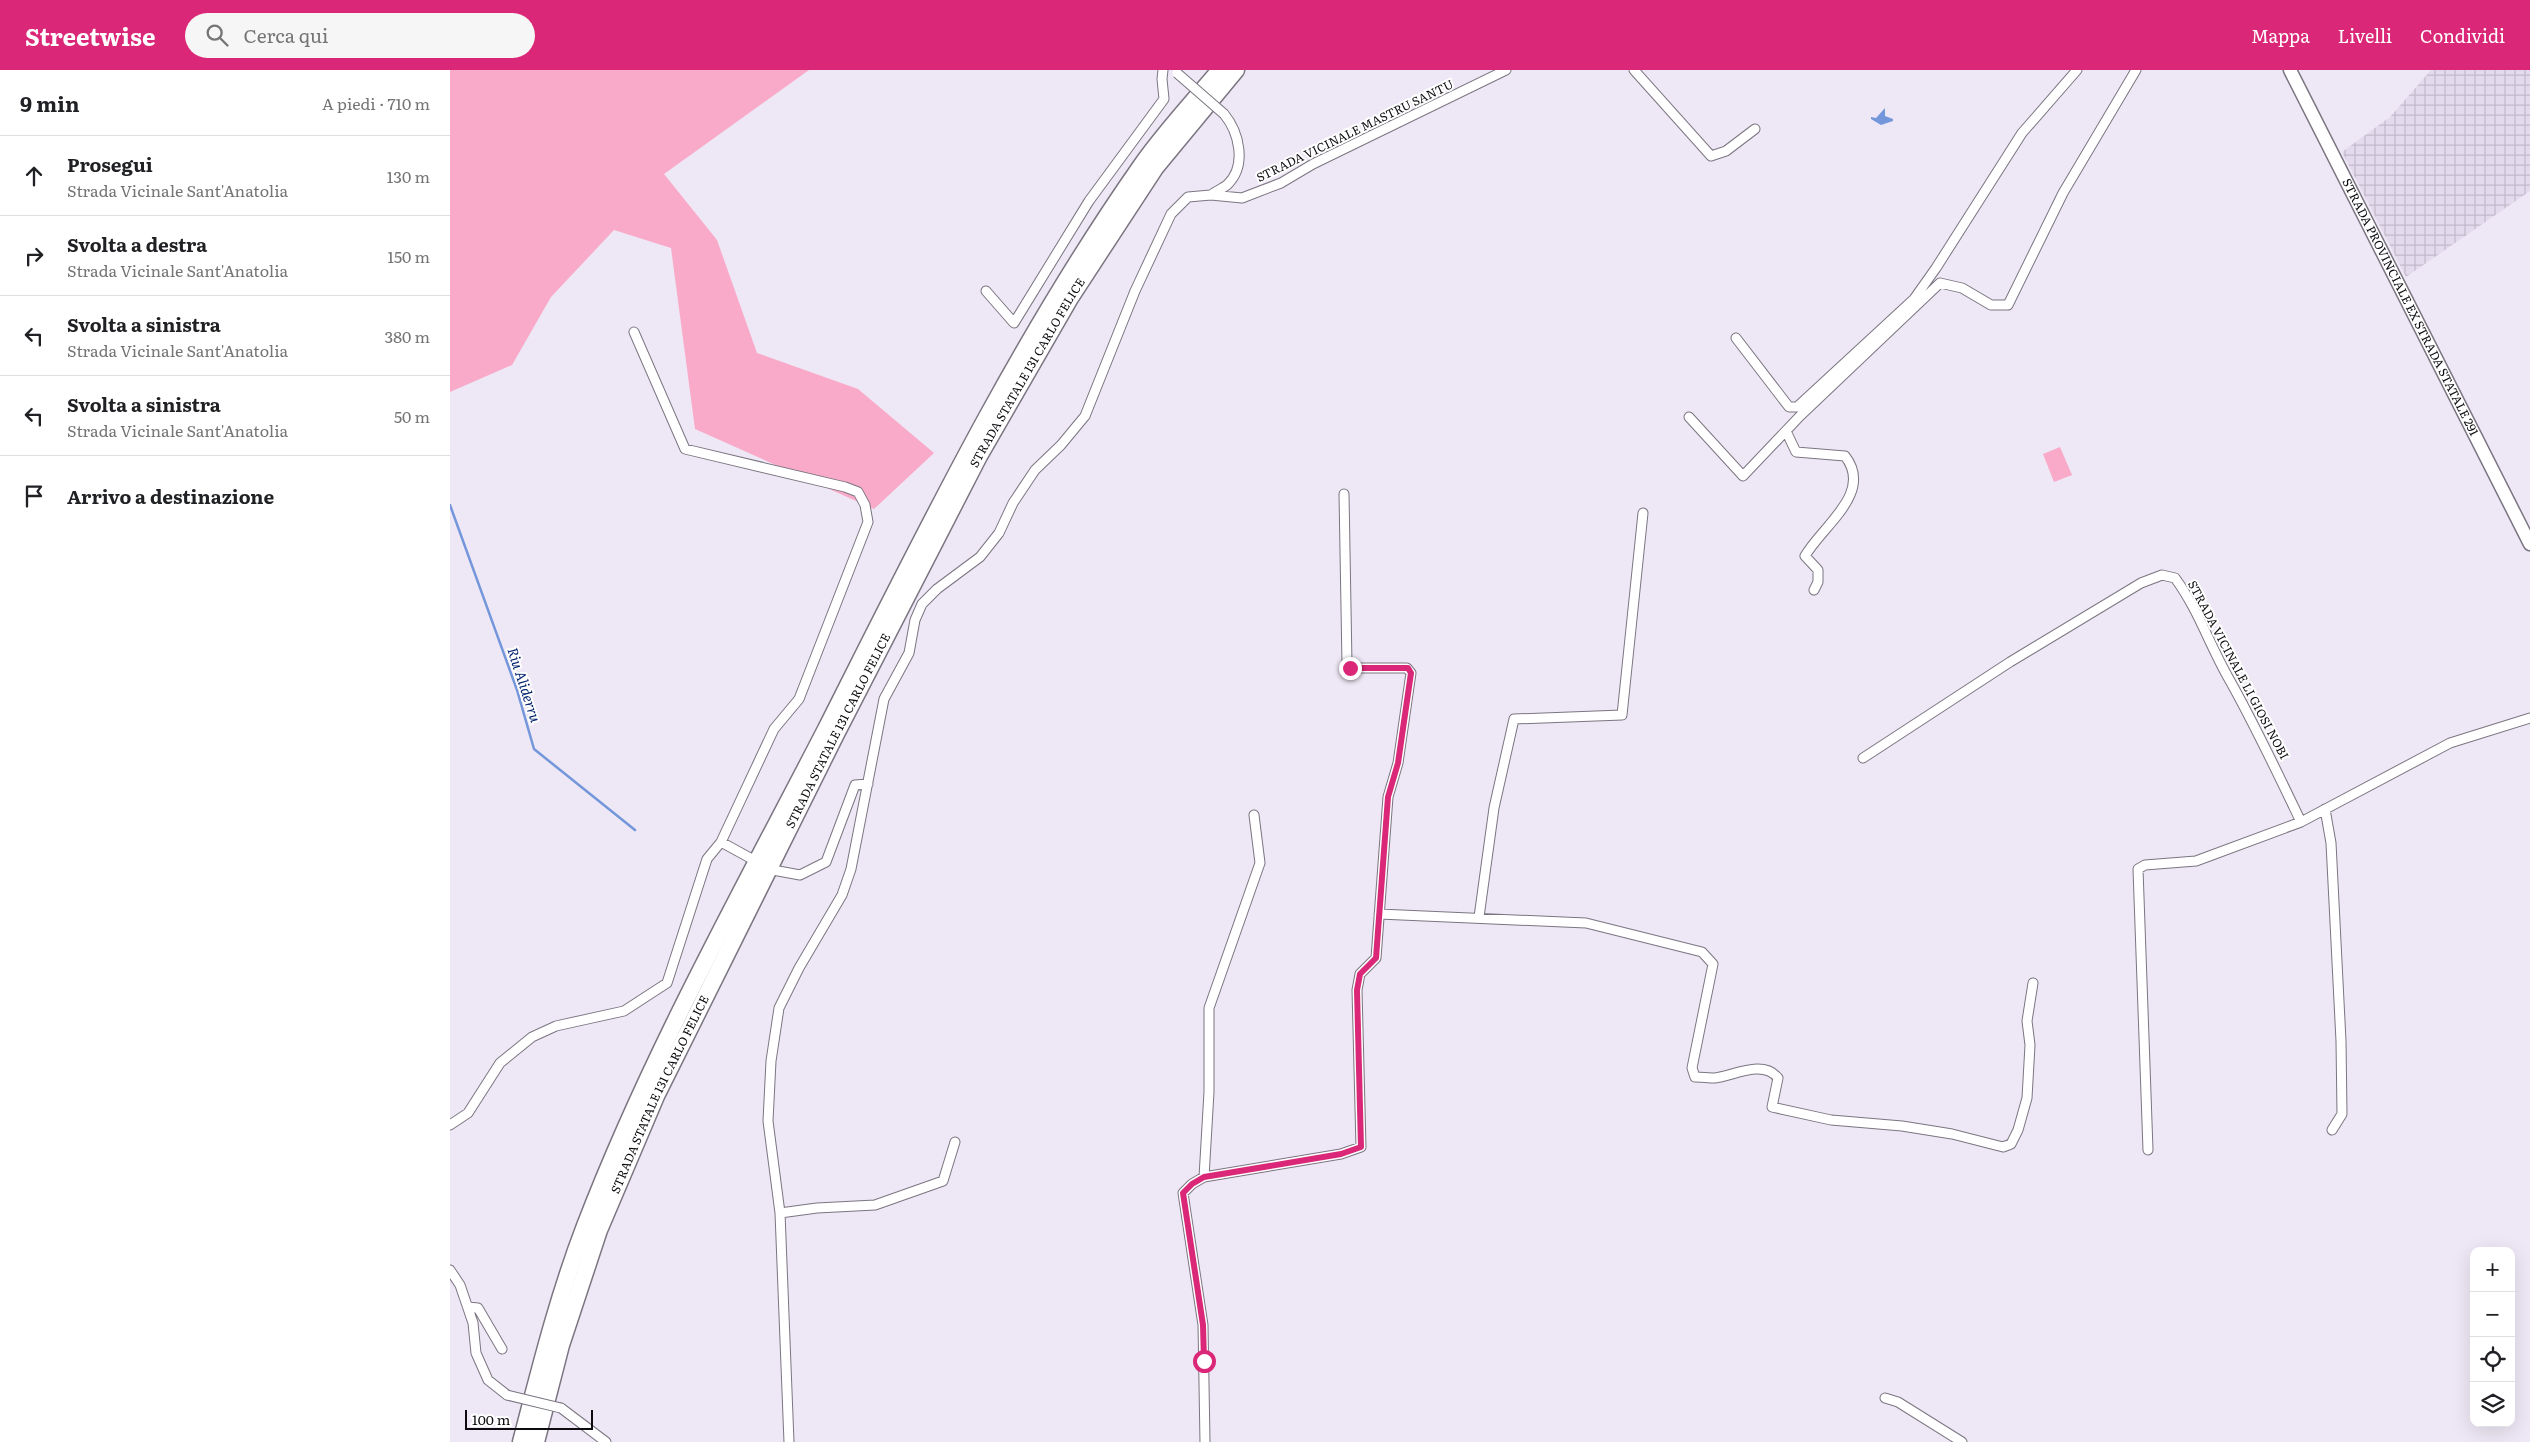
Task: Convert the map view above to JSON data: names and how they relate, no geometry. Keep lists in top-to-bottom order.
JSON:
{
  "streets": {
    "highway": ["STRADA STATALE 131 CARLO FELICE"],
    "street": ["STRADA VICINALE MASTRU SANTU", "STRADA PROVINCIALE EX STRADA STATALE 291", "STRADA VICINALE LI GIOSI NOBI"]
  },
  "water": ["Riu Aliderru"],
  "scale_bar": "100 m",
  "page": {
    "header": "Streetwise",
    "search": "Cerca qui",
    "nav": ["Mappa", "Livelli", "Condividi"],
    "heading": ["9 min", "A piedi · 710 m"],
    "list": [
      ["Prosegui", "Strada Vicinale Sant'Anatolia", "130 m"],
      ["Svolta a destra", "Strada Vicinale Sant'Anatolia", "150 m"],
      ["Svolta a sinistra", "Strada Vicinale Sant'Anatolia", "380 m"],
      ["Svolta a sinistra", "Strada Vicinale Sant'Anatolia", "50 m"],
      "Arrivo a destinazione"
    ],
    "map_buttons": ["+", "−"],
    "scale": "100 m"
  }
}
